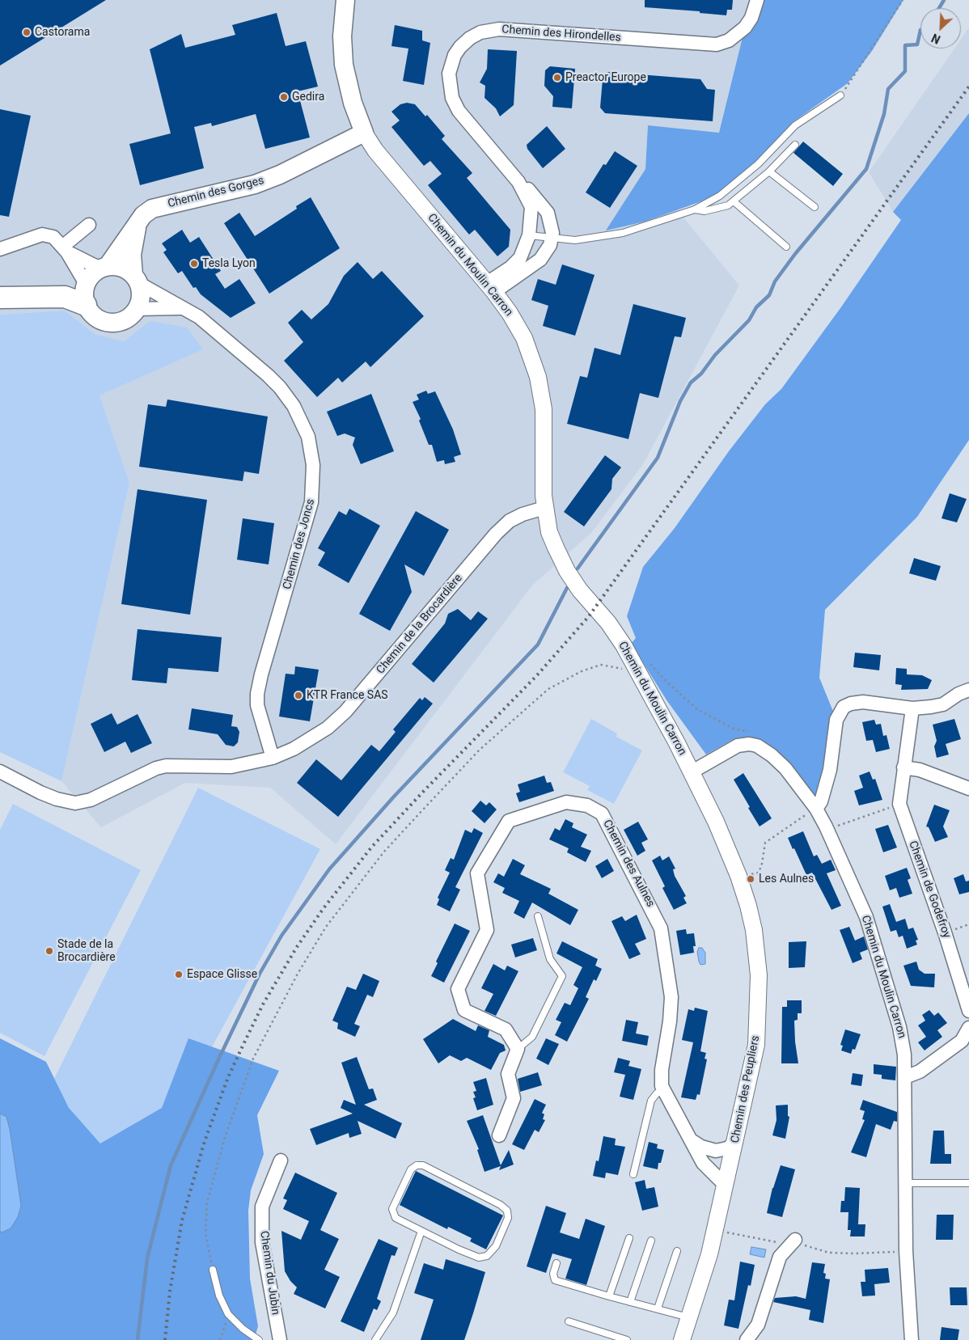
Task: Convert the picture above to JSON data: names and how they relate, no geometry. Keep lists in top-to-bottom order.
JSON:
{
  "streets": {
    "main road": ["Chemin des Gorges", "Chemin du Moulin Carron"],
    "street": [
      "Chemin des Hirondelles",
      "Chemin des Joncs",
      "Chemin de la Brocardière",
      "Chemin des Aulnes",
      "Chemin de Godefroy",
      "Chemin des Peupliers",
      "Chemin du Jubin"
    ]
  },
  "crossings": [
    ["Chemin des Hirondelles", "Chemin du Moulin Carron"],
    ["Chemin des Gorges", "Chemin du Moulin Carron"],
    ["Chemin des Gorges", "Chemin des Joncs"],
    ["Chemin du Moulin Carron", "Chemin de la Brocardière"],
    ["Chemin du Moulin Carron", "Chemin des Peupliers"],
    ["Chemin des Joncs", "Chemin de la Brocardière"],
    ["Chemin des Aulnes", "Chemin des Peupliers"]
  ],
  "places": [
    "Castorama",
    "Preactor Europe",
    "Gedira",
    "Tesla Lyon",
    "KTR France SAS",
    "Les Aulnes",
    "Stade de la Brocardière",
    "Espace Glisse"
  ],
  "north": "bottom left"
}
